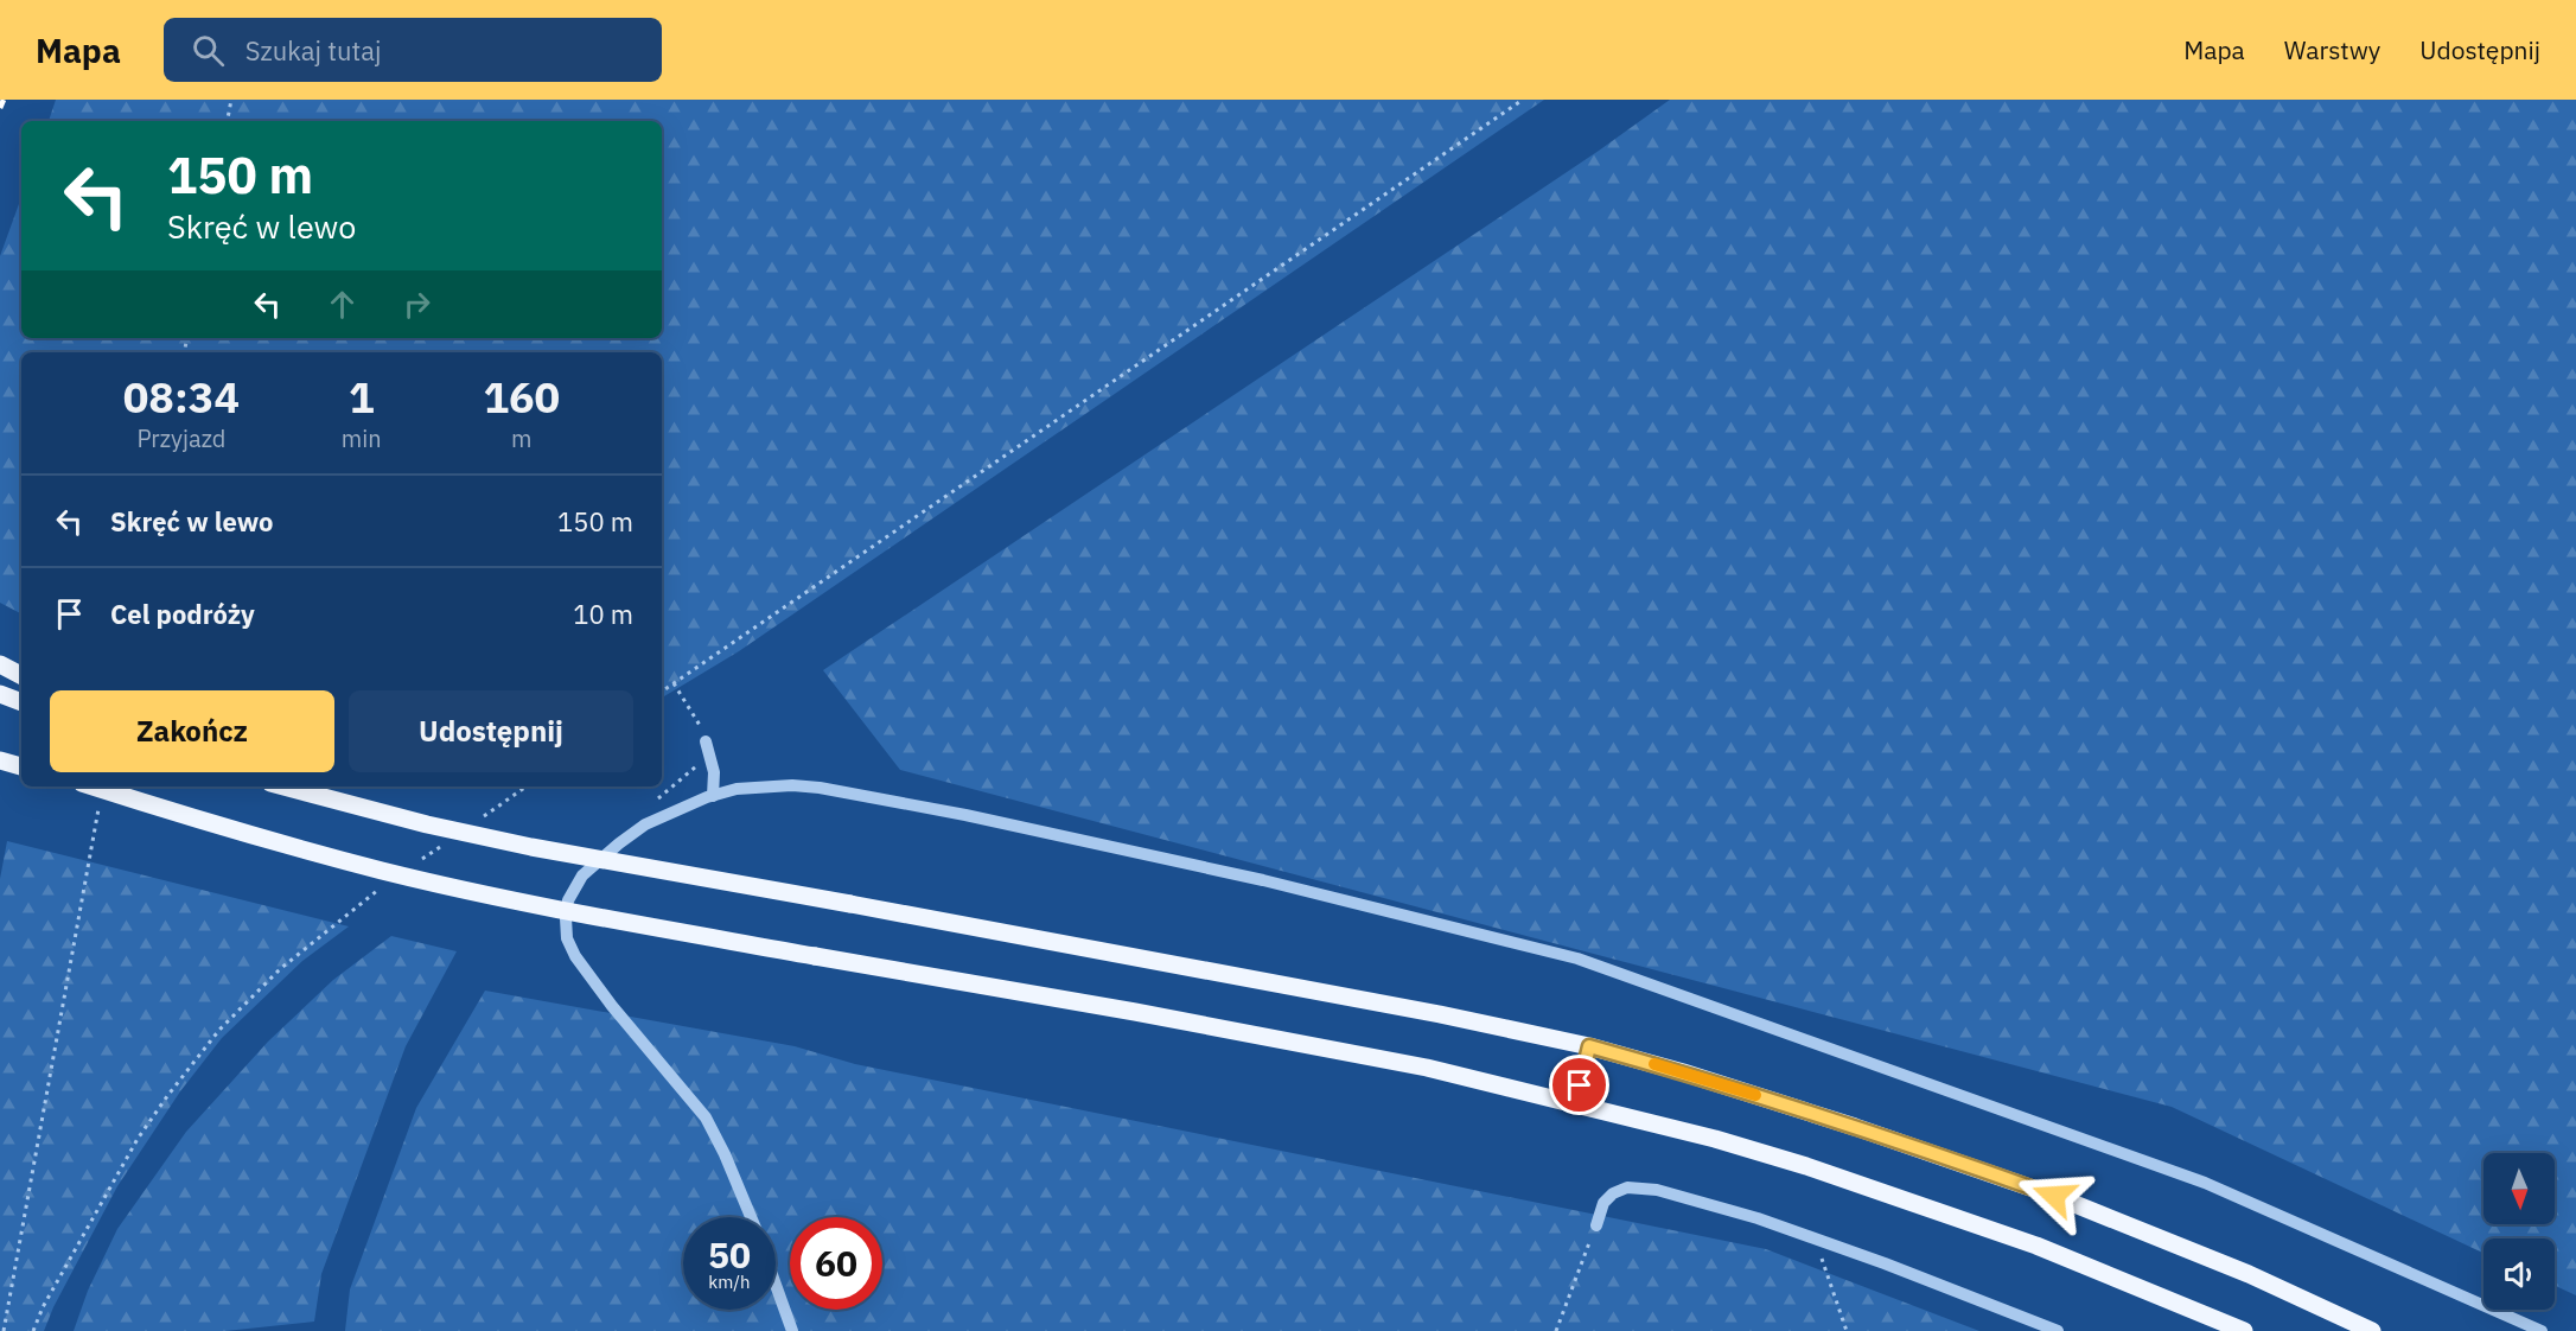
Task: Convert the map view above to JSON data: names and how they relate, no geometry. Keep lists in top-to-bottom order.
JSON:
{
  "north": "bottom",
  "page": {
    "header": "Mapa",
    "search": "Szukaj tutaj",
    "nav": ["Mapa", "Warstwy", "Udostępnij"],
    "turn": ["150 m", "Skręć w lewo"],
    "eta": [
      "08:34",
      "Przyjazd",
      "1",
      "min",
      "160",
      "m"
    ],
    "list": [
      {
        "name": "Skręć w lewo",
        "value": "150 m"
      },
      {
        "name": "Cel podróży",
        "value": "10 m"
      }
    ],
    "buttons": ["Zakończ", "Udostępnij"],
    "speed": "50 km/h",
    "limit": "60"
  }
}
